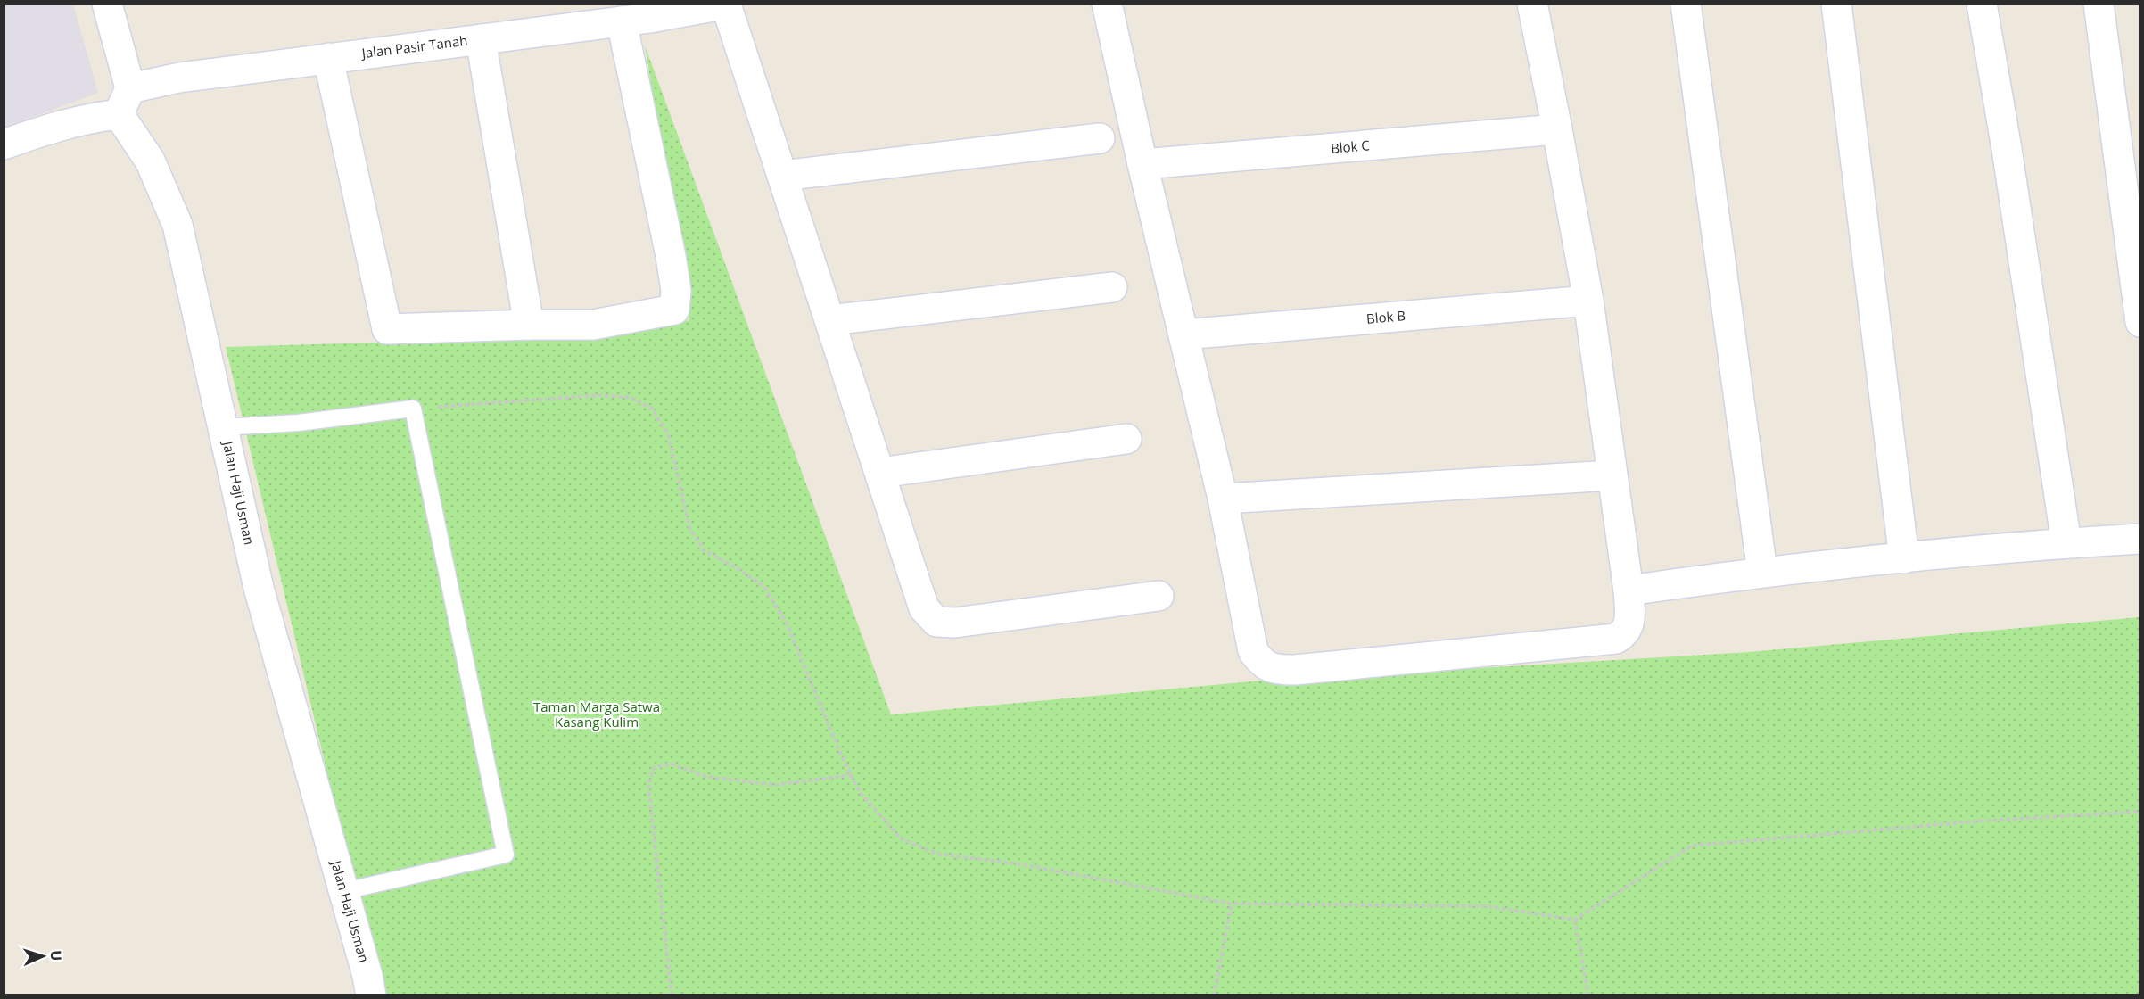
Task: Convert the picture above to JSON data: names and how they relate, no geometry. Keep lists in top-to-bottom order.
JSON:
{
  "streets": {
    "street": [
      "Jalan Pasir Tanah",
      "Blok C",
      "Blok B",
      "Jalan Haji Usman"
    ]
  },
  "parks": ["Taman Marga Satwa Kasang Kulim"],
  "north": "right"
}
